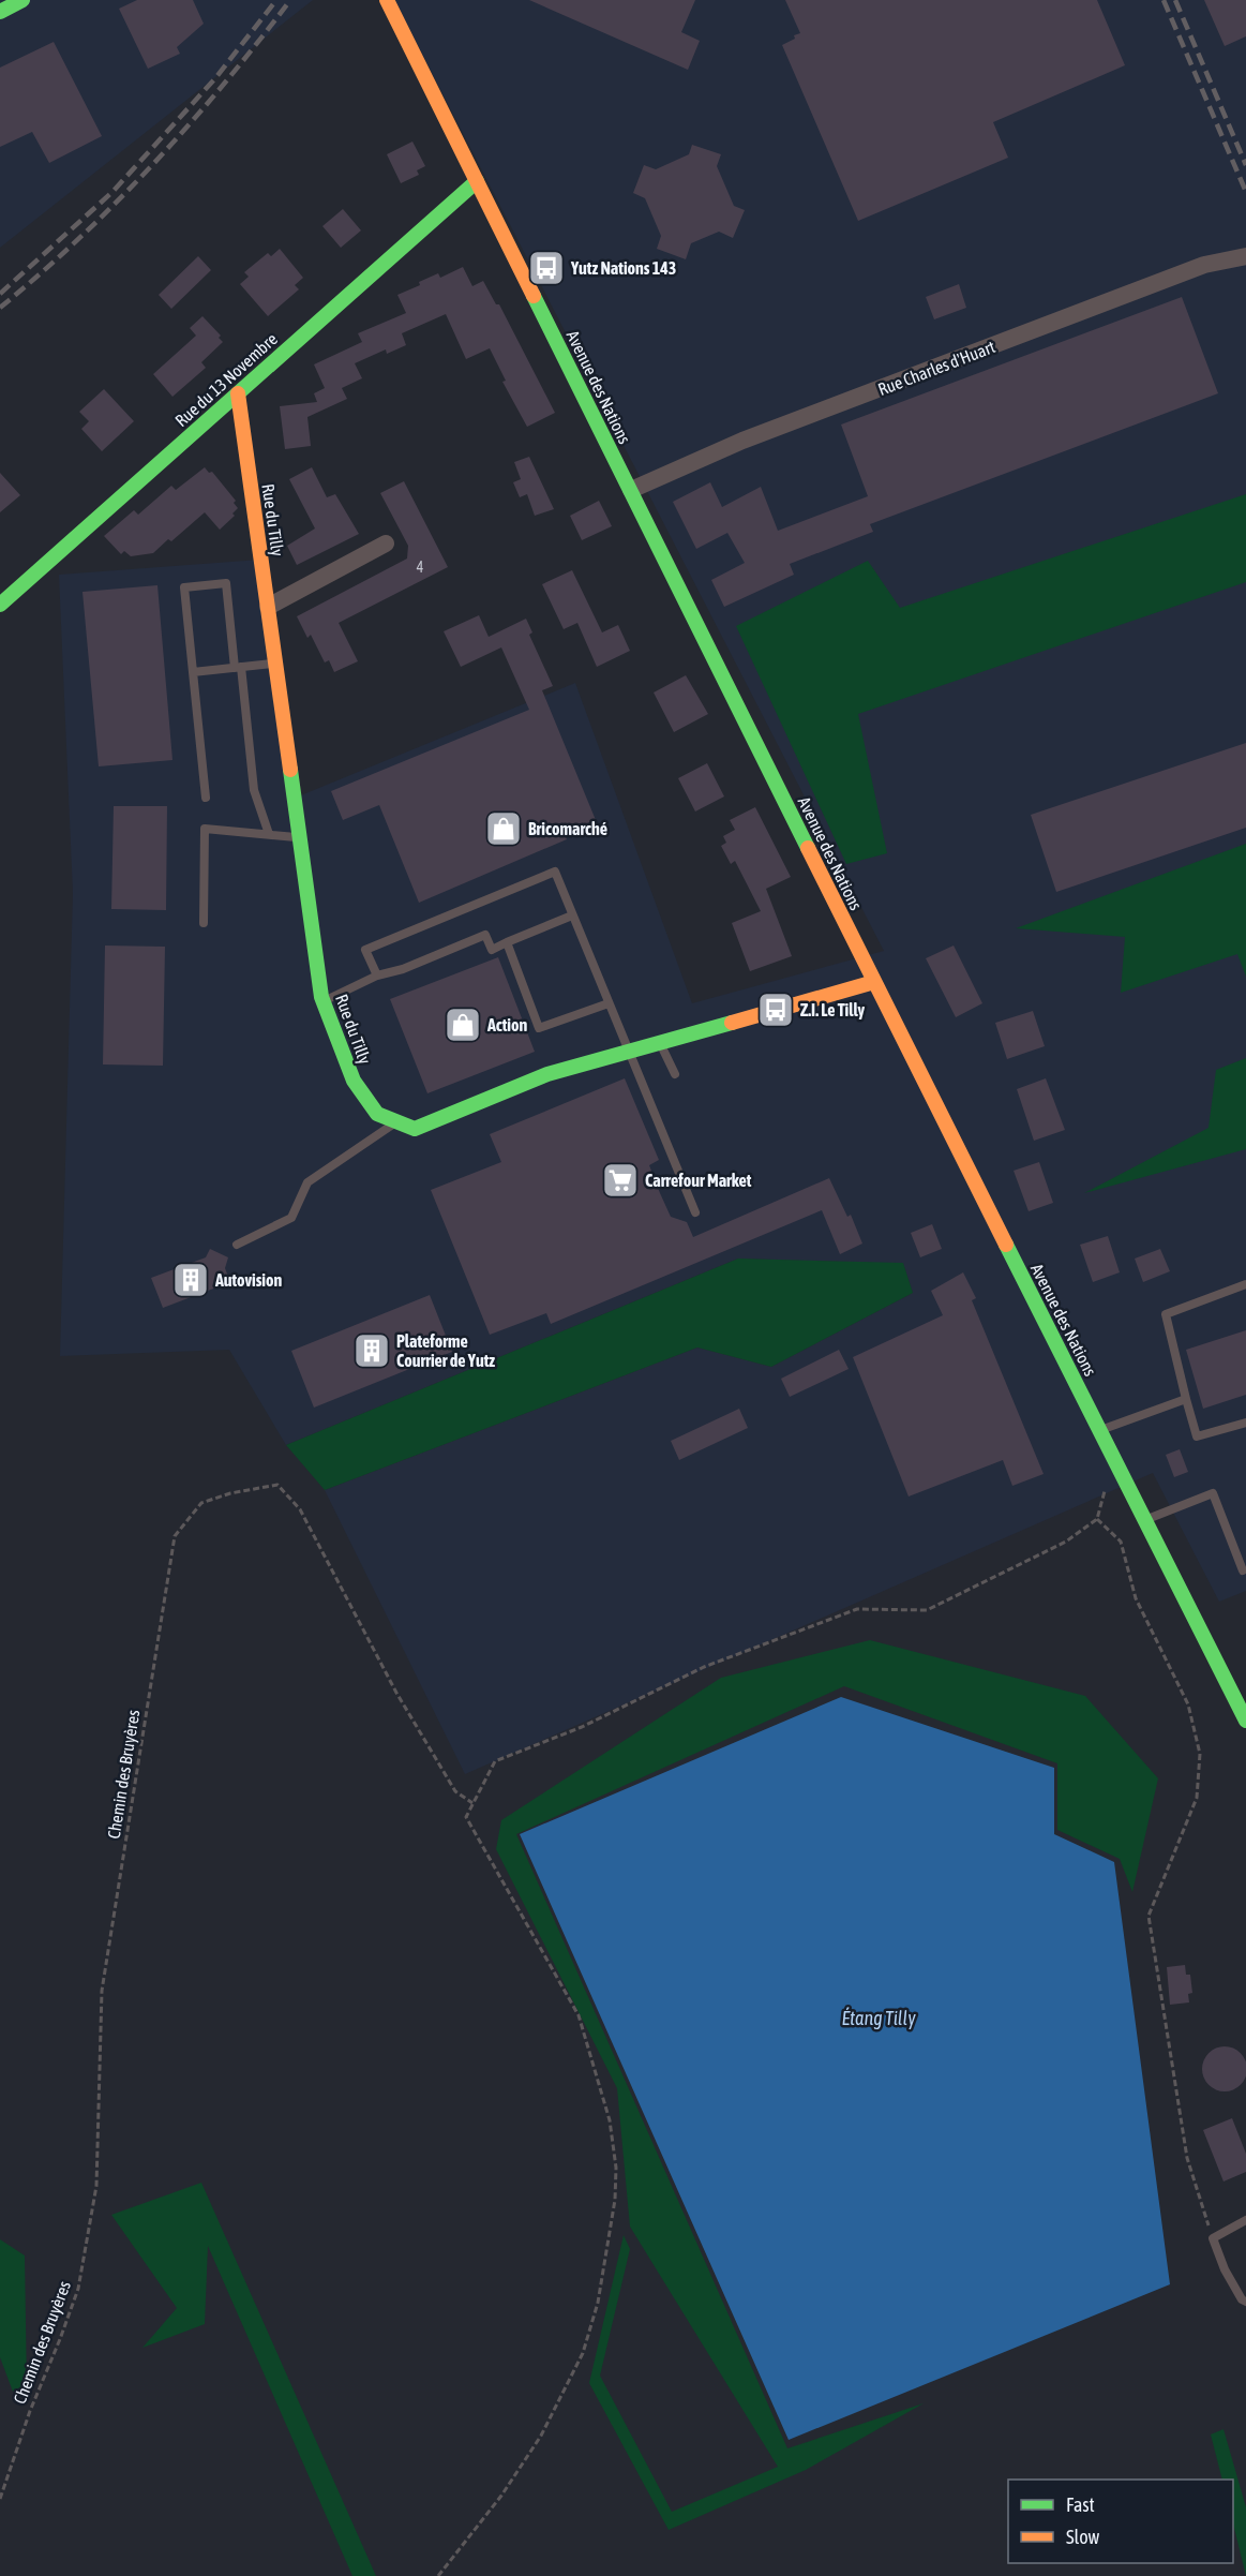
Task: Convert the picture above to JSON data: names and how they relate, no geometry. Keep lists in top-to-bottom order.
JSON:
{
  "streets": {
    "street": [
      "Rue Charles d'Huart",
      "Rue du 13 Novembre",
      "Avenue des Nations",
      "Rue du Tilly"
    ],
    "path": ["Chemin des Bruyères"]
  },
  "crossings": [
    ["Rue Charles d'Huart", "Avenue des Nations"],
    ["Rue du 13 Novembre", "Avenue des Nations"],
    ["Rue du 13 Novembre", "Rue du Tilly"],
    ["Avenue des Nations", "Rue du Tilly"]
  ],
  "water": ["Étang Tilly"],
  "places": {
    "bus stop": ["Yutz Nations 143", "Z.I. Le Tilly"],
    "shop": ["Bricomarché", "Action"],
    "supermarket": ["Carrefour Market"],
    "building": ["Autovision", "Plateforme Courrier de Yutz"]
  },
  "house_numbers": ["4"],
  "legend": ["Fast", "Slow"]
}
